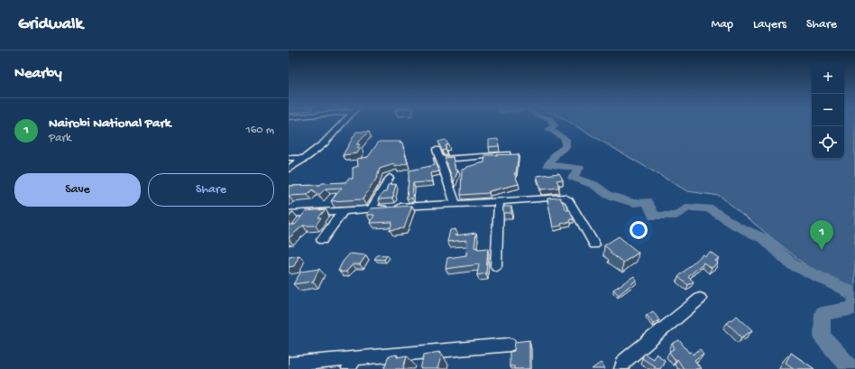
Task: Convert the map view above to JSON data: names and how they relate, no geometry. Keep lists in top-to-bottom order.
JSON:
{
  "page": {
    "header": "Gridwalk",
    "nav": ["Map", "Layers", "Share"],
    "heading": "Nearby",
    "map_buttons": ["+", "−"],
    "list": [
      {
        "mark": "1",
        "name": "Nairobi National Park",
        "note": "Park",
        "value": "160 m"
      }
    ],
    "buttons": ["Save", "Share"],
    "pins": "1"
  }
}
